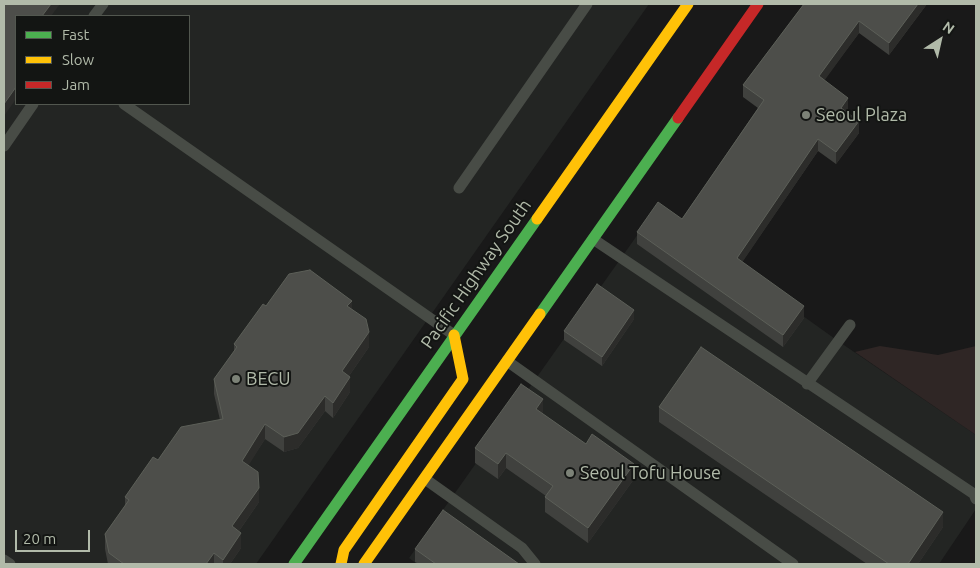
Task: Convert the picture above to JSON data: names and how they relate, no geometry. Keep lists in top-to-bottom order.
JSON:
{
  "streets": {
    "main road": ["Pacific Highway South"]
  },
  "places": ["Seoul Plaza", "BECU", "Seoul Tofu House"],
  "legend": ["Fast", "Slow", "Jam"],
  "scale_bar": "20 m",
  "north": "top right"
}
